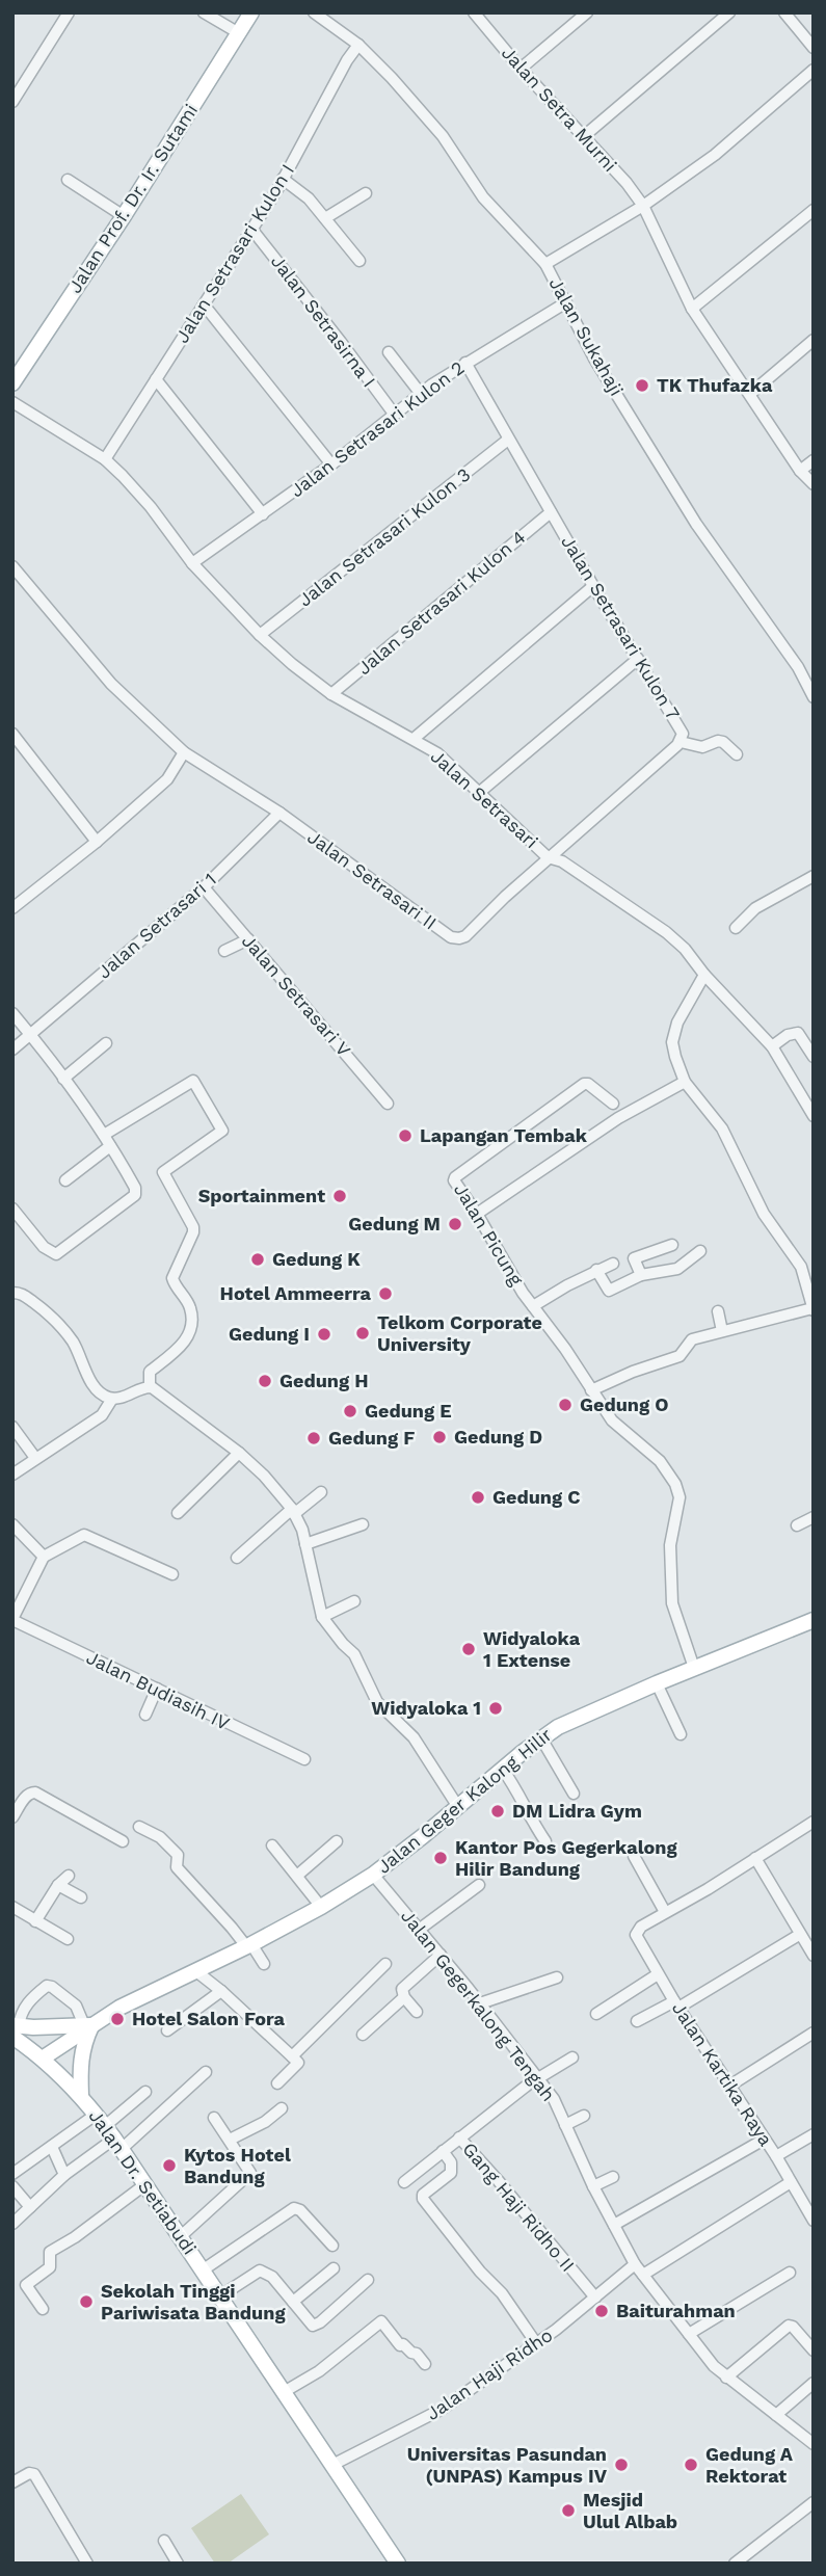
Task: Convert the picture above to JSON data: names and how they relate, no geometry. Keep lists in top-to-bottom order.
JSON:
{
  "streets": {
    "main road": ["Jalan Prof. Dr. Ir. Sutami", "Jalan Geger Kalong Hilir", "Jalan Dr. Setiabudi"],
    "street": [
      "Jalan Setra Murni",
      "Jalan Setrasari Kulon I",
      "Jalan Setrasirna I",
      "Jalan Sukahaji",
      "Jalan Setrasari Kulon 2",
      "Jalan Setrasari Kulon 3",
      "Jalan Setrasari Kulon 4",
      "Jalan Setrasari Kulon 7",
      "Jalan Setrasari",
      "Jalan Setrasari II",
      "Jalan Setrasari 1",
      "Jalan Setrasari V",
      "Jalan Picung",
      "Jalan Budiasih IV",
      "Jalan Gegerkalong Tengah",
      "Jalan Kartika Raya",
      "Gang Haji Ridho II",
      "Jalan Haji Ridho"
    ]
  },
  "crossings": [
    ["Jalan Setrasari Kulon I", "Jalan Setrasirna I"],
    ["Jalan Setrasari Kulon I", "Jalan Sukahaji"],
    ["Jalan Setrasari Kulon I", "Jalan Setrasari"],
    ["Jalan Setrasirna I", "Jalan Setrasari Kulon 2"],
    ["Jalan Sukahaji", "Jalan Setrasari Kulon 2"],
    ["Jalan Setrasari Kulon 2", "Jalan Setrasari Kulon 7"],
    ["Jalan Setrasari Kulon 2", "Jalan Setrasari"],
    ["Jalan Setrasari Kulon 3", "Jalan Setrasari Kulon 7"],
    ["Jalan Setrasari Kulon 3", "Jalan Setrasari"],
    ["Jalan Setrasari Kulon 4", "Jalan Setrasari Kulon 7"],
    ["Jalan Setrasari Kulon 4", "Jalan Setrasari"],
    ["Jalan Setrasari Kulon 7", "Jalan Setrasari"],
    ["Jalan Setrasari Kulon 7", "Jalan Setrasari II"],
    ["Jalan Setrasari", "Jalan Setrasari II"],
    ["Jalan Setrasari II", "Jalan Setrasari 1"],
    ["Jalan Setrasari 1", "Jalan Setrasari V"],
    ["Jalan Picung", "Jalan Geger Kalong Hilir"],
    ["Jalan Geger Kalong Hilir", "Jalan Gegerkalong Tengah"],
    ["Jalan Geger Kalong Hilir", "Jalan Dr. Setiabudi"],
    ["Jalan Gegerkalong Tengah", "Jalan Haji Ridho"],
    ["Jalan Dr. Setiabudi", "Jalan Haji Ridho"],
    ["Gang Haji Ridho II", "Jalan Haji Ridho"]
  ],
  "places": [
    "TK Thufazka",
    "Lapangan Tembak",
    "Sportainment",
    "Gedung M",
    "Gedung K",
    "Hotel Ammeerra",
    "Telkom Corporate University",
    "Gedung I",
    "Gedung H",
    "Gedung O",
    "Gedung E",
    "Gedung D",
    "Gedung F",
    "Gedung C",
    "Widyaloka 1 Extense",
    "Widyaloka 1",
    "DM Lidra Gym",
    "Kantor Pos Gegerkalong Hilir Bandung",
    "Hotel Salon Fora",
    "Kytos Hotel Bandung",
    "Sekolah Tinggi Pariwisata Bandung",
    "Baiturahman",
    "Universitas Pasundan (UNPAS) Kampus IV",
    "Gedung A Rektorat",
    "Mesjid Ulul Albab"
  ]
}
